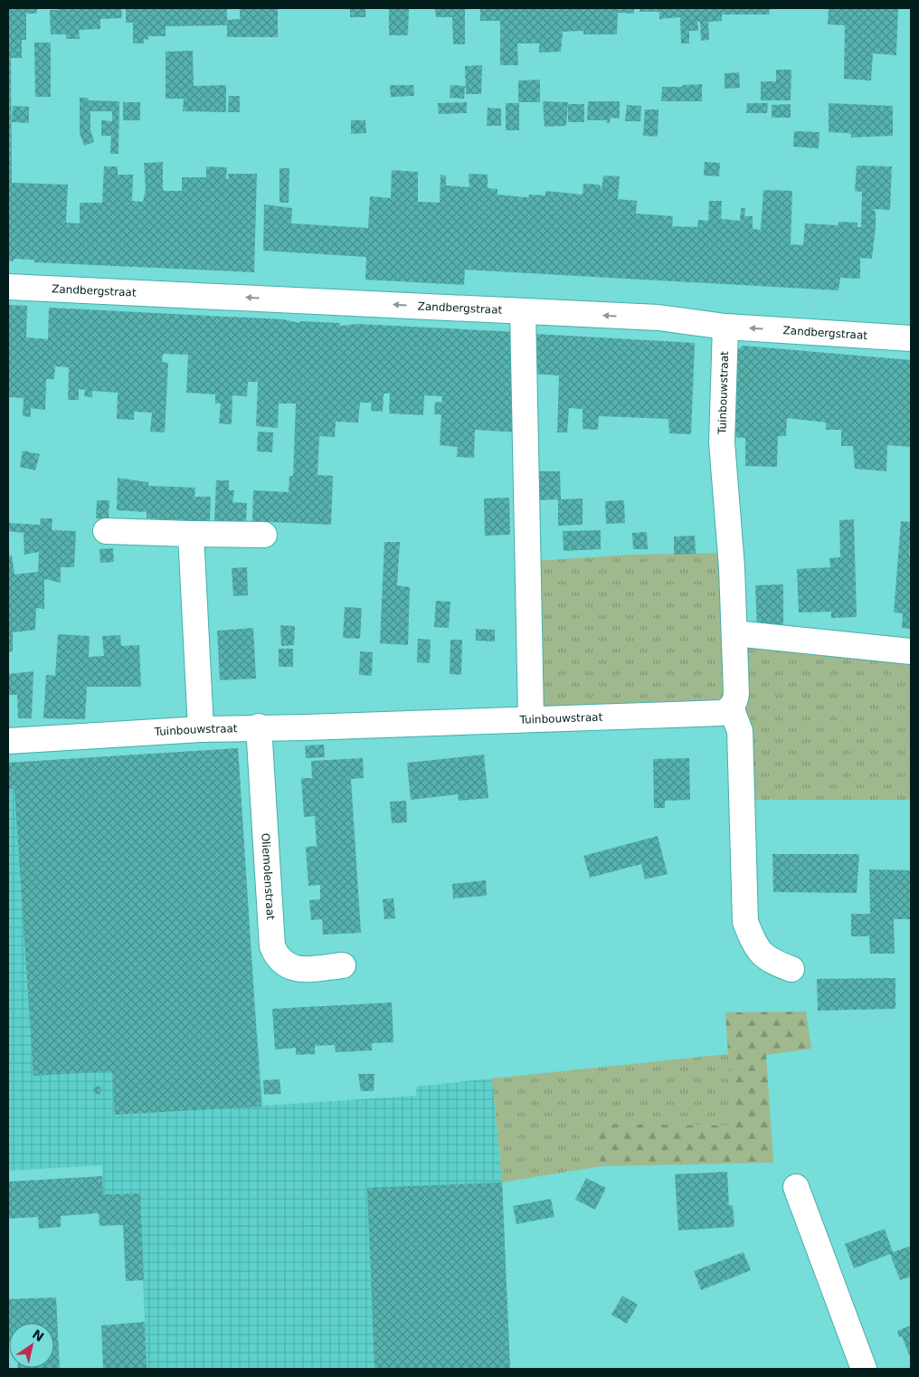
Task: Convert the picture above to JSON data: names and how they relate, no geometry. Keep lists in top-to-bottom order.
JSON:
{
  "streets": {
    "street": ["Zandbergstraat", "Tuinbouwstraat", "Oliemolenstraat"]
  },
  "crossings": [
    ["Zandbergstraat", "Tuinbouwstraat"],
    ["Tuinbouwstraat", "Oliemolenstraat"]
  ],
  "one_way": ["Zandbergstraat"],
  "north": "top right"
}
